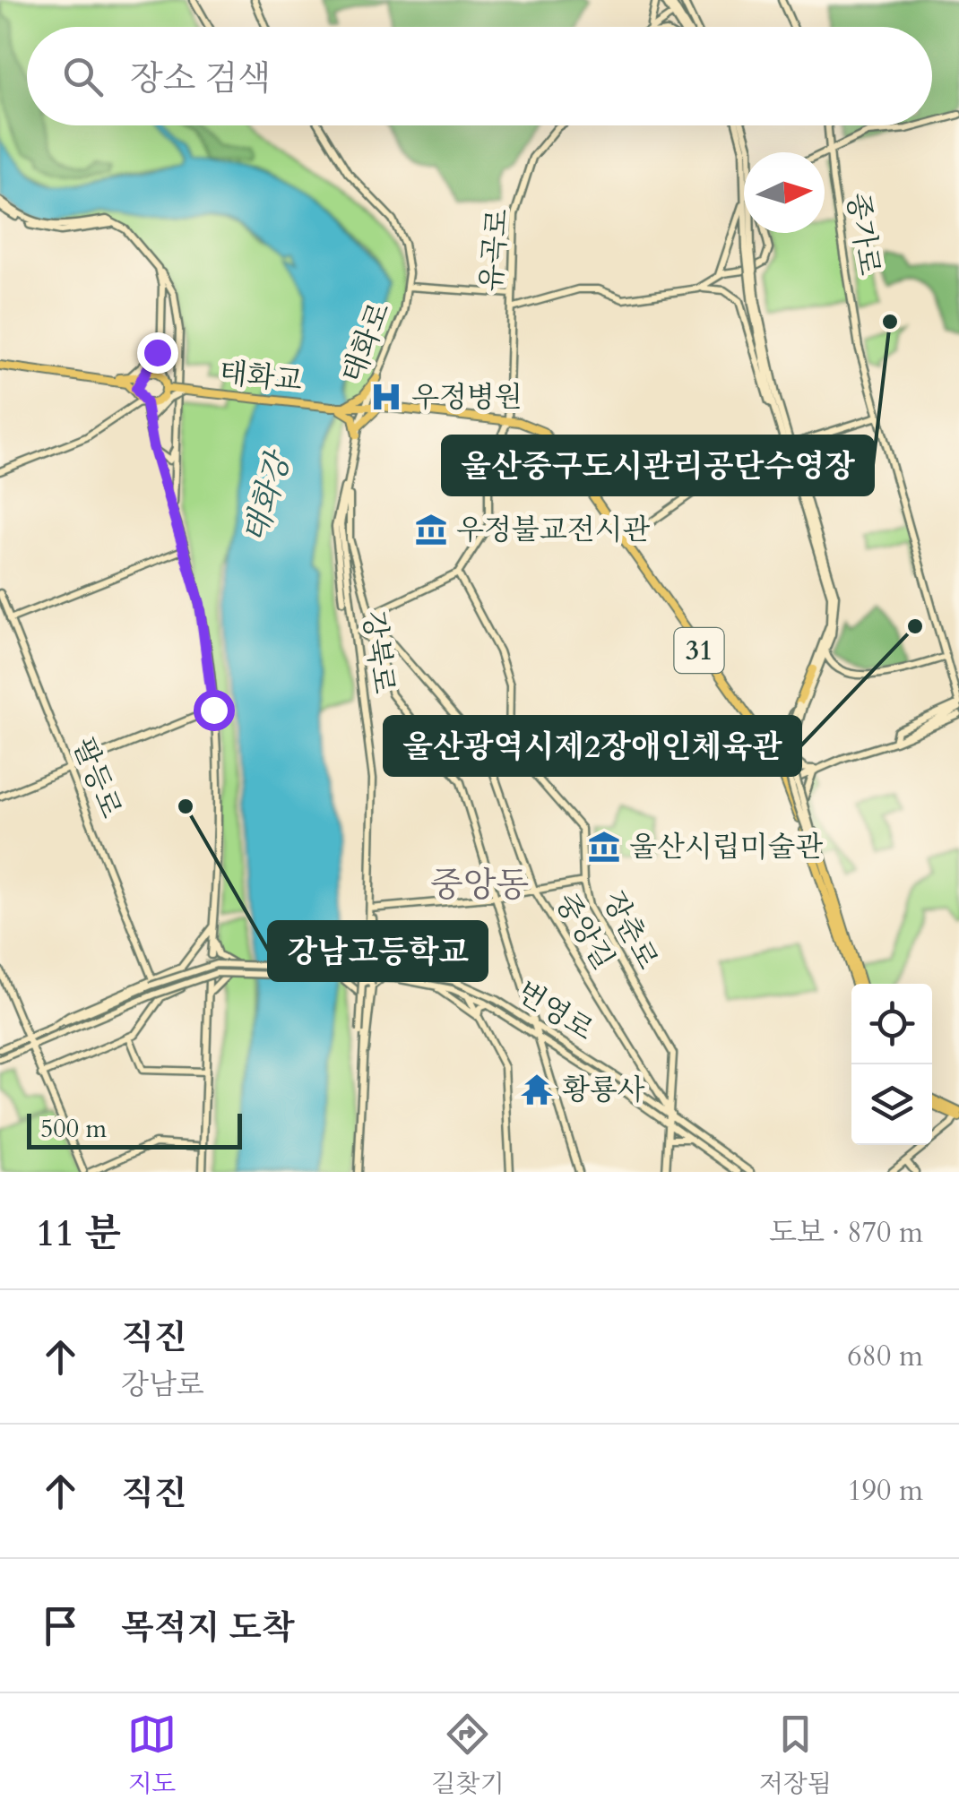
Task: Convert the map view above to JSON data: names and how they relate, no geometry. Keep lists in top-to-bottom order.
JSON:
{
  "streets": {
    "main road": [
      "종가로",
      "유곡로",
      "태화로",
      "태화교",
      "31",
      "강북로",
      "팔등로",
      "장춘로",
      "중앙길",
      "번영로"
    ]
  },
  "crossings": [
    ["유곡로", "31"],
    ["태화로", "31"],
    ["태화로", "강북로"],
    ["태화교", "31"],
    ["31", "강북로"],
    ["팔등로", "번영로"],
    ["장춘로", "중앙길"],
    ["장춘로", "번영로"],
    ["중앙길", "번영로"]
  ],
  "districts": ["중앙동"],
  "water": ["태화강"],
  "places": {
    "other": ["울산중구도시관리공단수영장", "울산광역시제2장애인체육관", "강남고등학교"],
    "hospital": ["우정병원"],
    "museum": ["우정불교전시관", "울산시립미술관"],
    "temple": ["황룡사"]
  },
  "scale_bar": "500 m",
  "north": "right",
  "page": {
    "search": "장소 검색",
    "scale": "500 m",
    "heading": ["11 분", "도보 · 870 m"],
    "list": [
      ["직진", "강남로", "680 m"],
      ["직진", "190 m"],
      "목적지 도착"
    ],
    "nav": ["지도", "길찾기", "저장됨"]
  }
}
